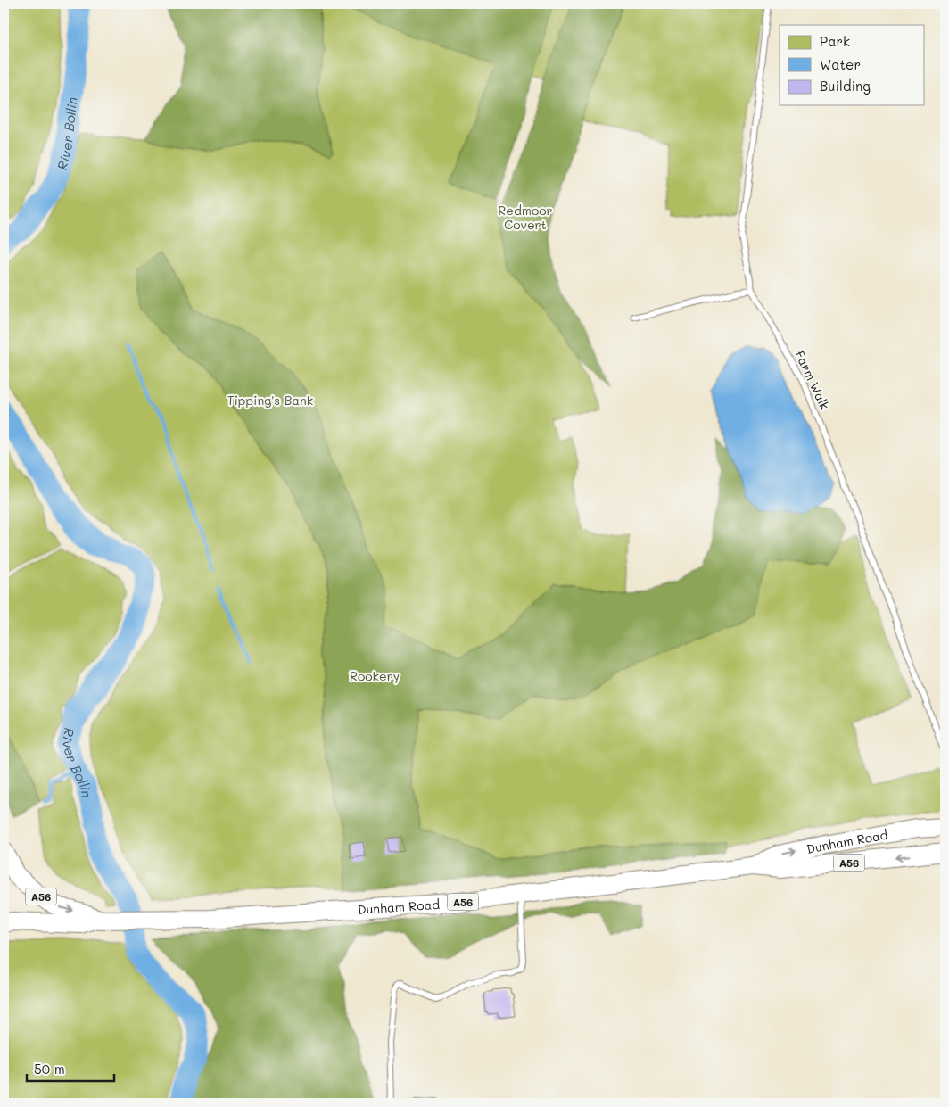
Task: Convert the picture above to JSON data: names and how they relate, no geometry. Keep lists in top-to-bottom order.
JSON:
{
  "streets": {
    "highway": ["Dunham Road", "A56"],
    "lane": ["Farm Walk"]
  },
  "water": ["River Bollin"],
  "parks": ["Redmoor Covert", "Tipping's Bank", "Rookery"],
  "legend": ["Park", "Water", "Building"],
  "scale_bar": "50 m"
}
